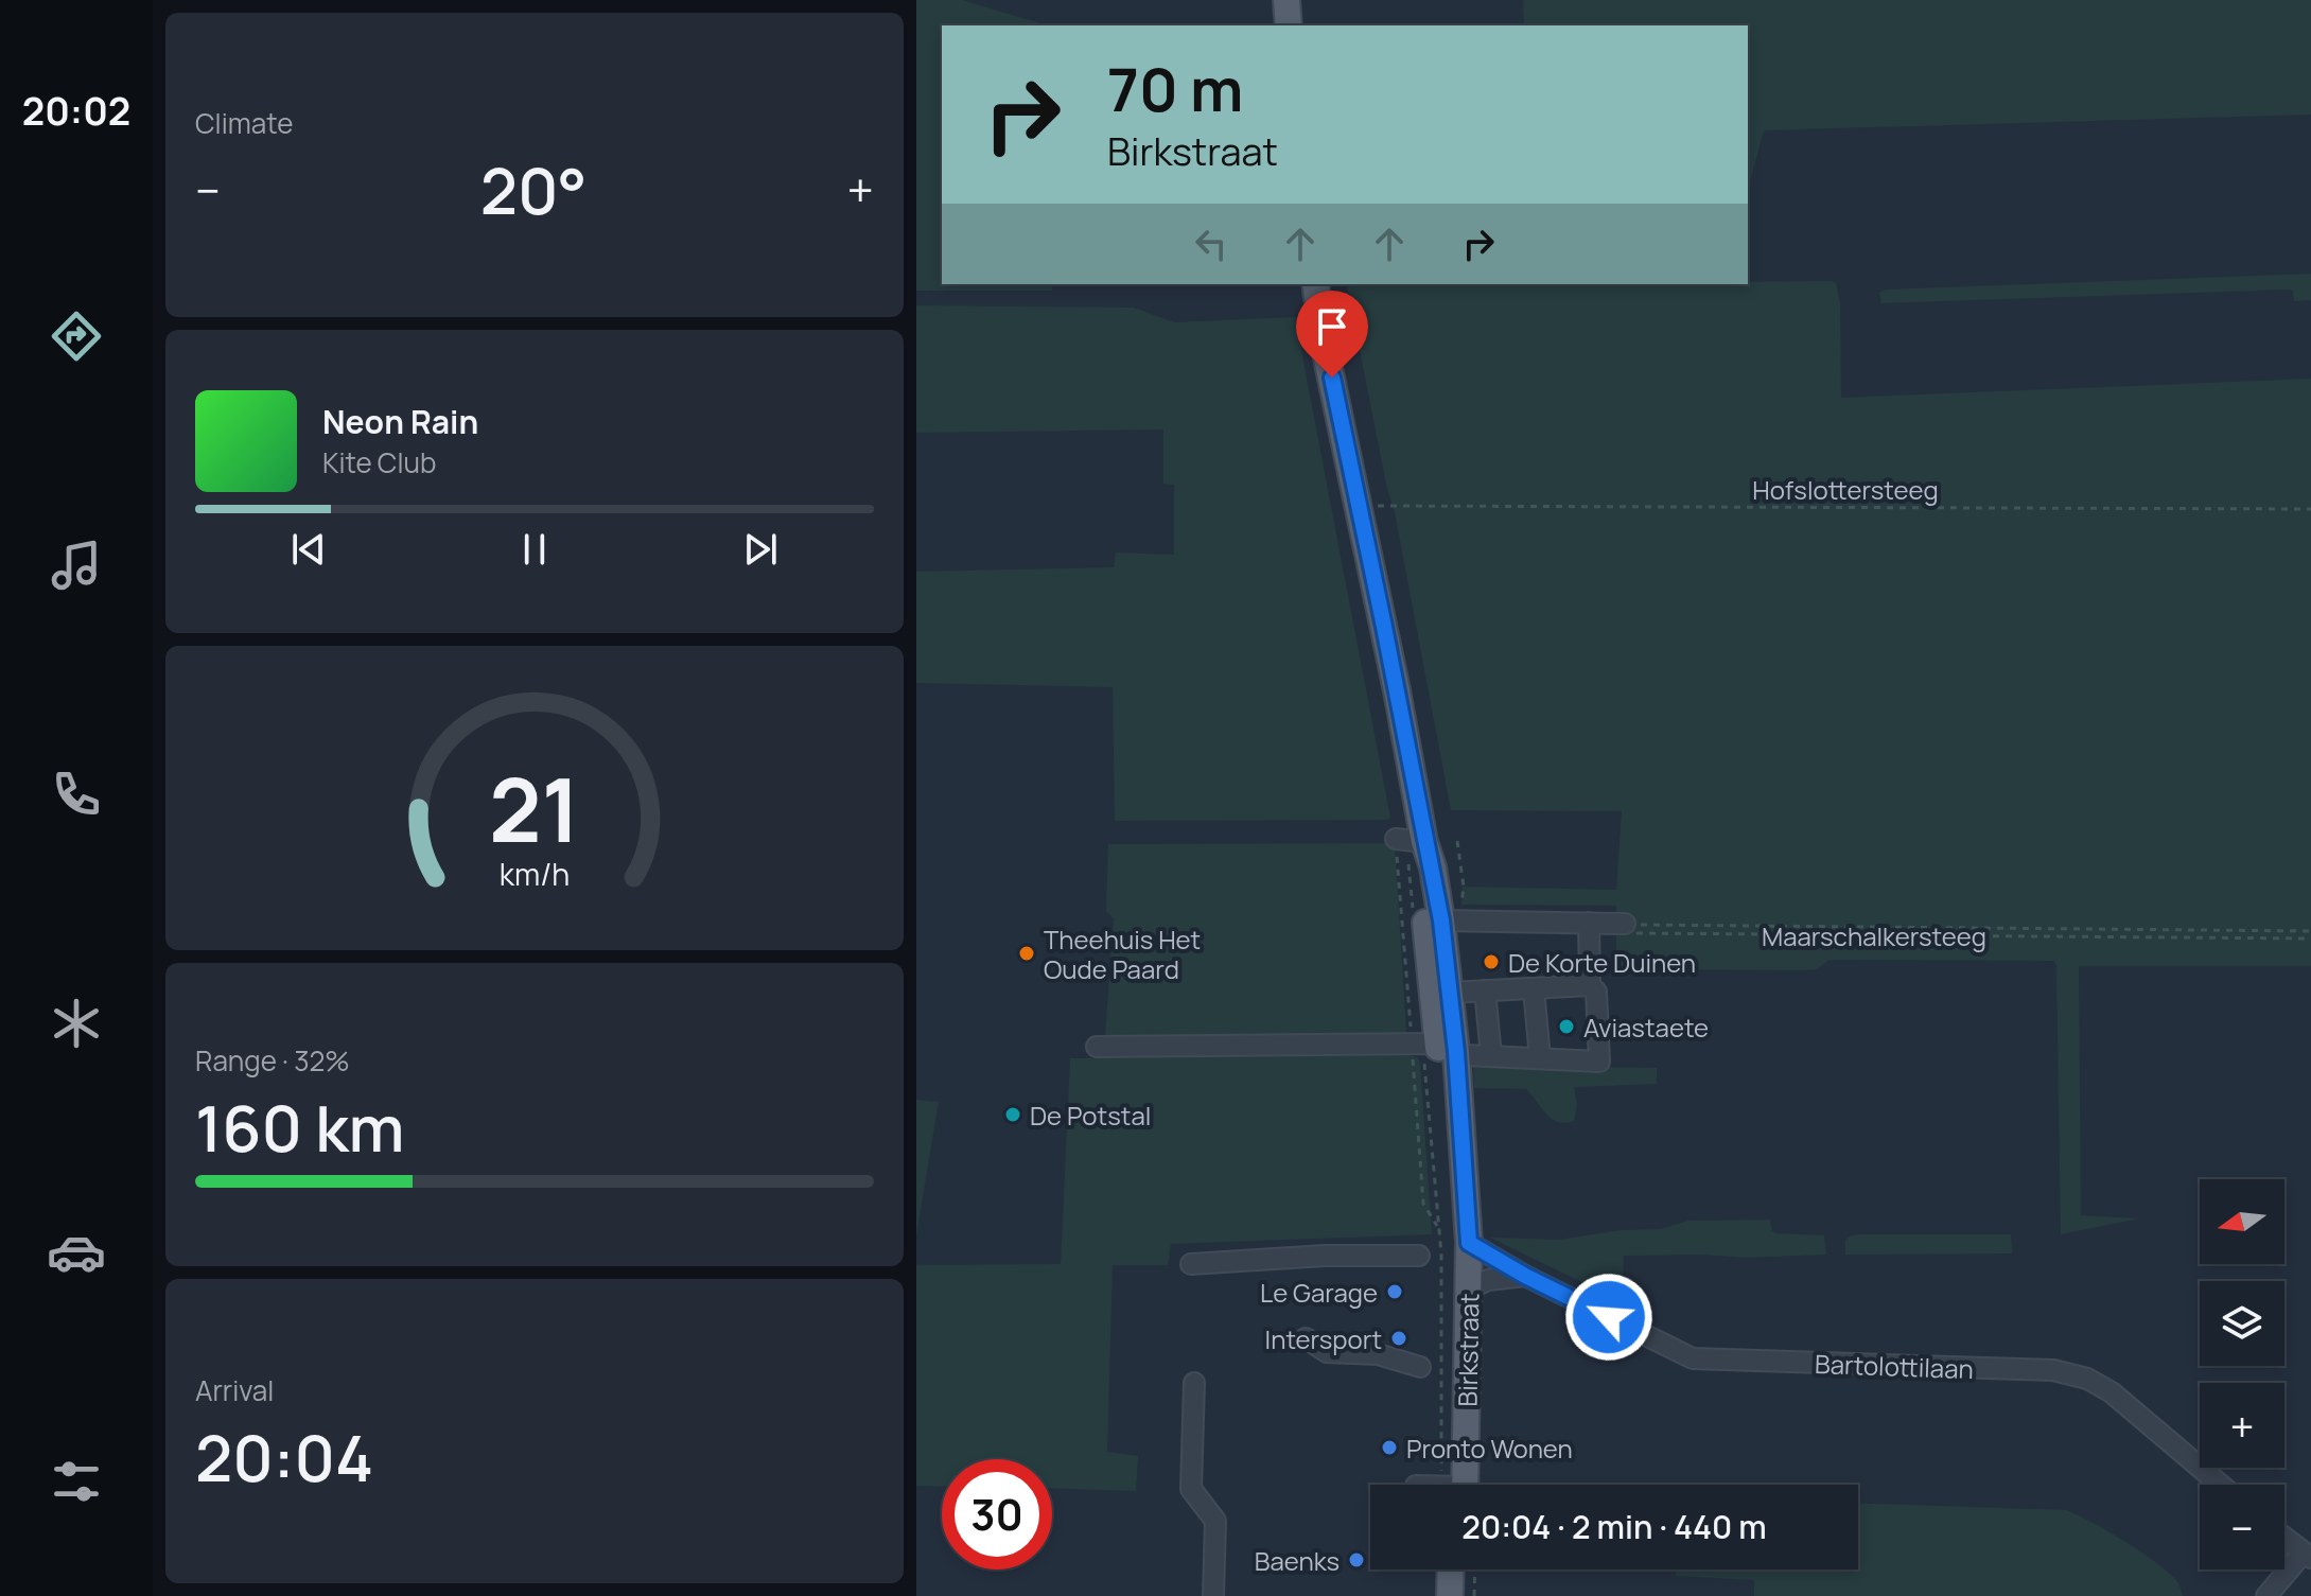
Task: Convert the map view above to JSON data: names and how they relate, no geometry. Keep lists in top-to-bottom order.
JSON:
{
  "streets": {
    "main road": ["Birkstraat"],
    "street": ["Bartolottilaan"],
    "path": ["Hofslottersteeg", "Maarschalkersteeg"]
  },
  "crossings": [
    ["Birkstraat", "Bartolottilaan"]
  ],
  "places": [
    "Theehuis Het Oude Paard",
    "De Korte Duinen",
    "Aviastaete",
    "De Potstal",
    "Le Garage",
    "Intersport",
    "Pronto Wonen",
    "Baenks"
  ],
  "north": "left",
  "page": {
    "tabs": "20:02",
    "tile": [
      "Climate",
      ["Range · 32%", "160 km"],
      ["Arrival", "20:04"]
    ],
    "turn": ["70 m", "Birkstraat"],
    "heat": ["−", "20°", "+"],
    "song": ["Neon Rain", "Kite Club"],
    "map_buttons": ["+", "−"],
    "limit": "30",
    "trip": "20:04 · 2 min · 440 m",
    "gauge": ["21", "km/h"]
  }
}
